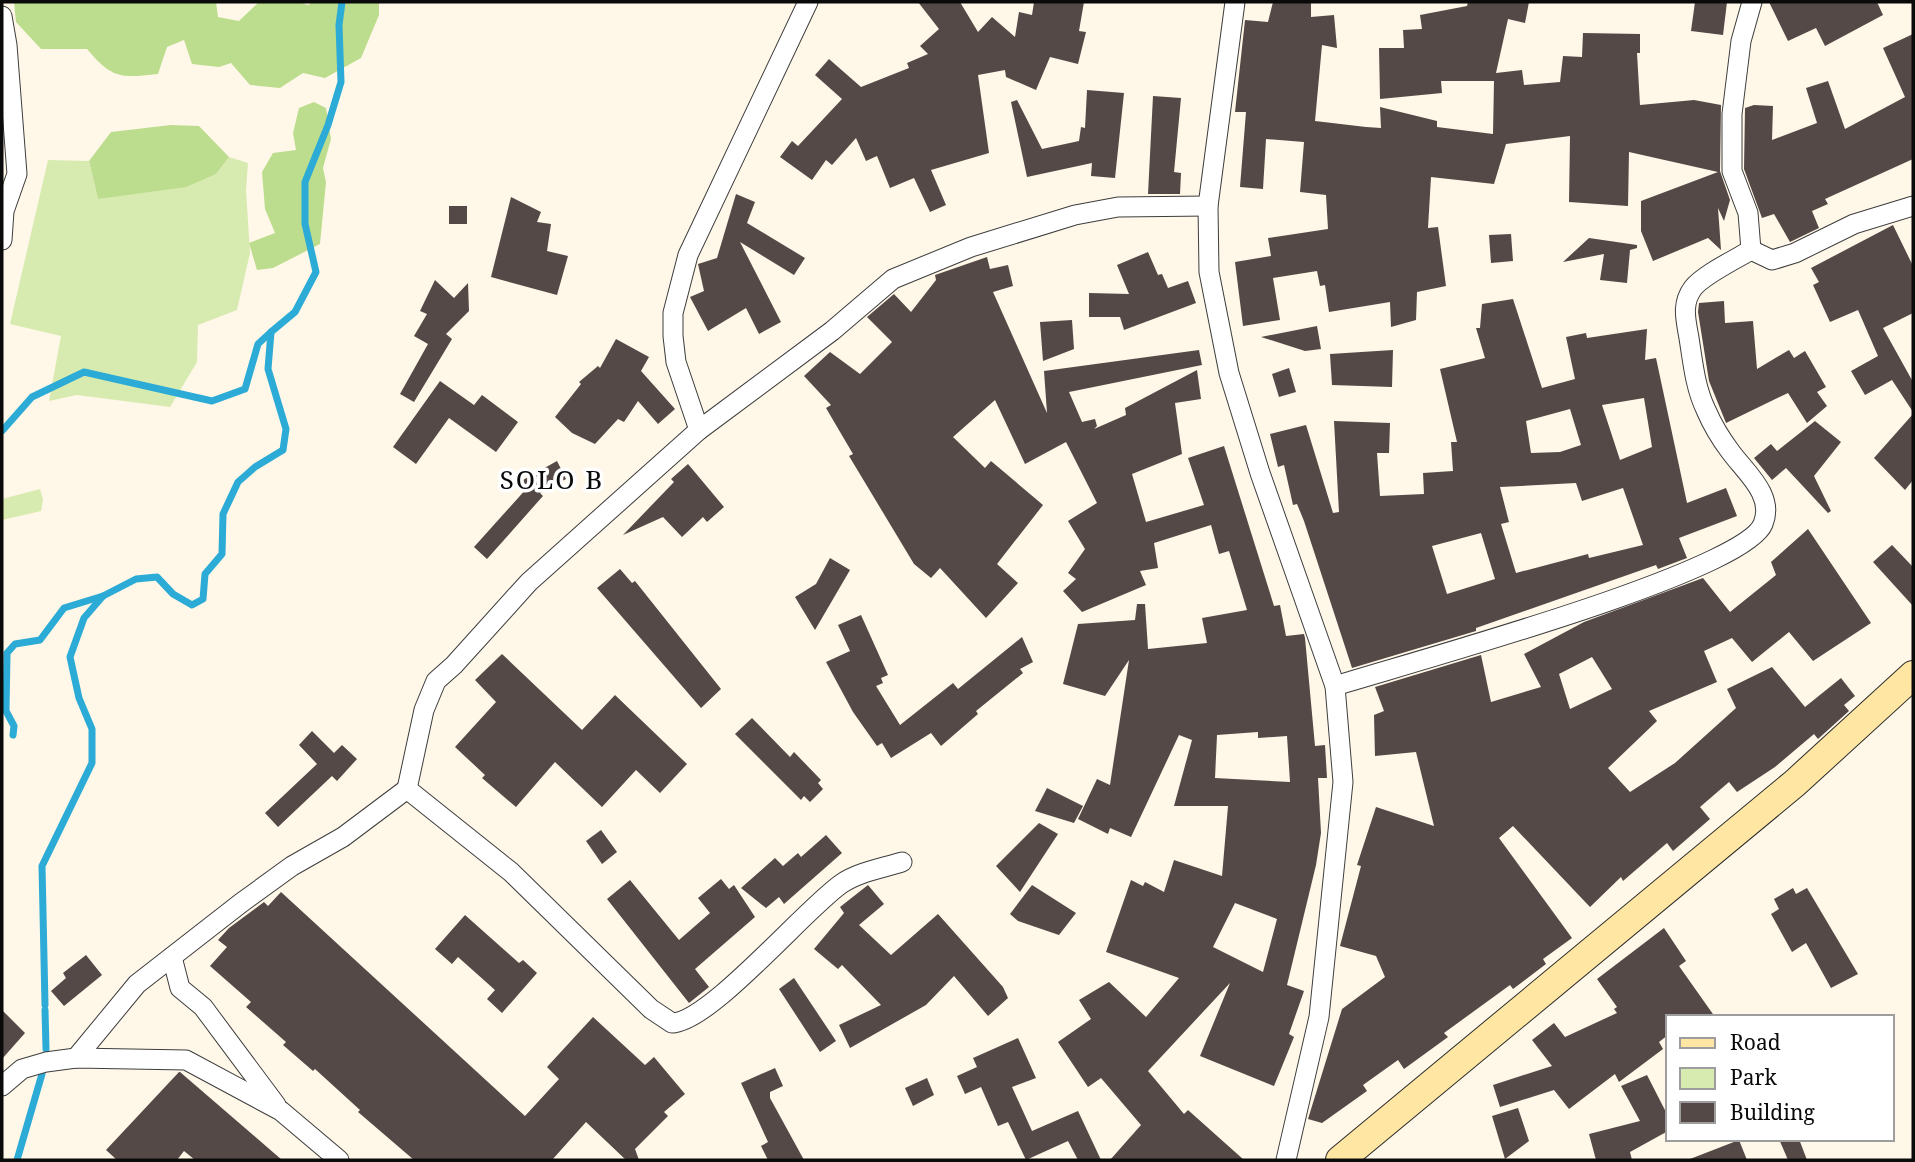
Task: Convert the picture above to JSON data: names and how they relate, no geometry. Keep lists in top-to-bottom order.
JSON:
{
  "districts": ["SOLO B"],
  "legend": ["Road", "Park", "Building"]
}
